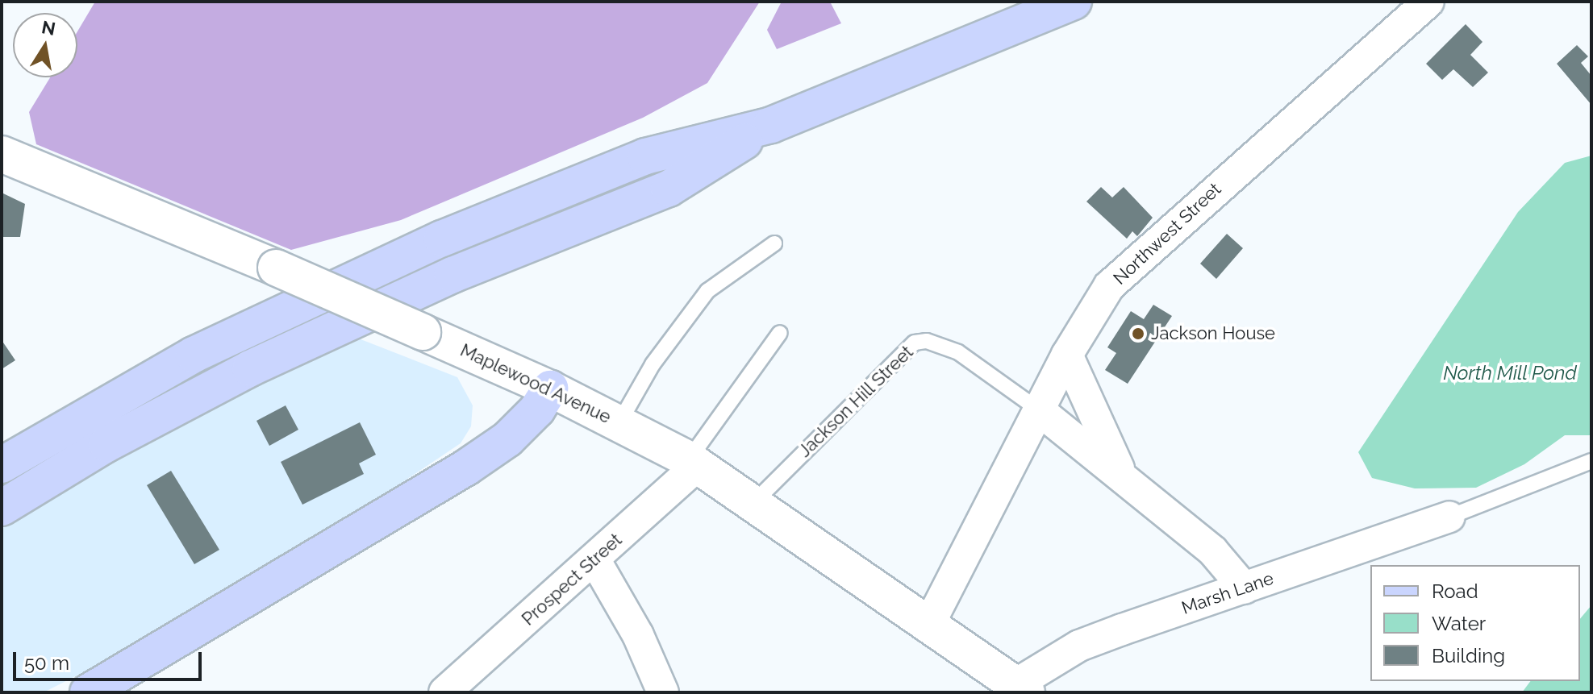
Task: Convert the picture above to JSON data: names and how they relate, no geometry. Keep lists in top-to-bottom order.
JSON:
{
  "streets": {
    "street": [
      "Northwest Street",
      "Maplewood Avenue",
      "Jackson Hill Street",
      "Prospect Street",
      "Marsh Lane"
    ]
  },
  "crossings": [
    ["Northwest Street", "Maplewood Avenue"],
    ["Northwest Street", "Jackson Hill Street"],
    ["Maplewood Avenue", "Jackson Hill Street"],
    ["Maplewood Avenue", "Prospect Street"],
    ["Maplewood Avenue", "Marsh Lane"],
    ["Jackson Hill Street", "Marsh Lane"]
  ],
  "water": ["North Mill Pond"],
  "places": ["Jackson House"],
  "legend": ["Road", "Water", "Building"],
  "scale_bar": "50 m",
  "north": "top"
}
